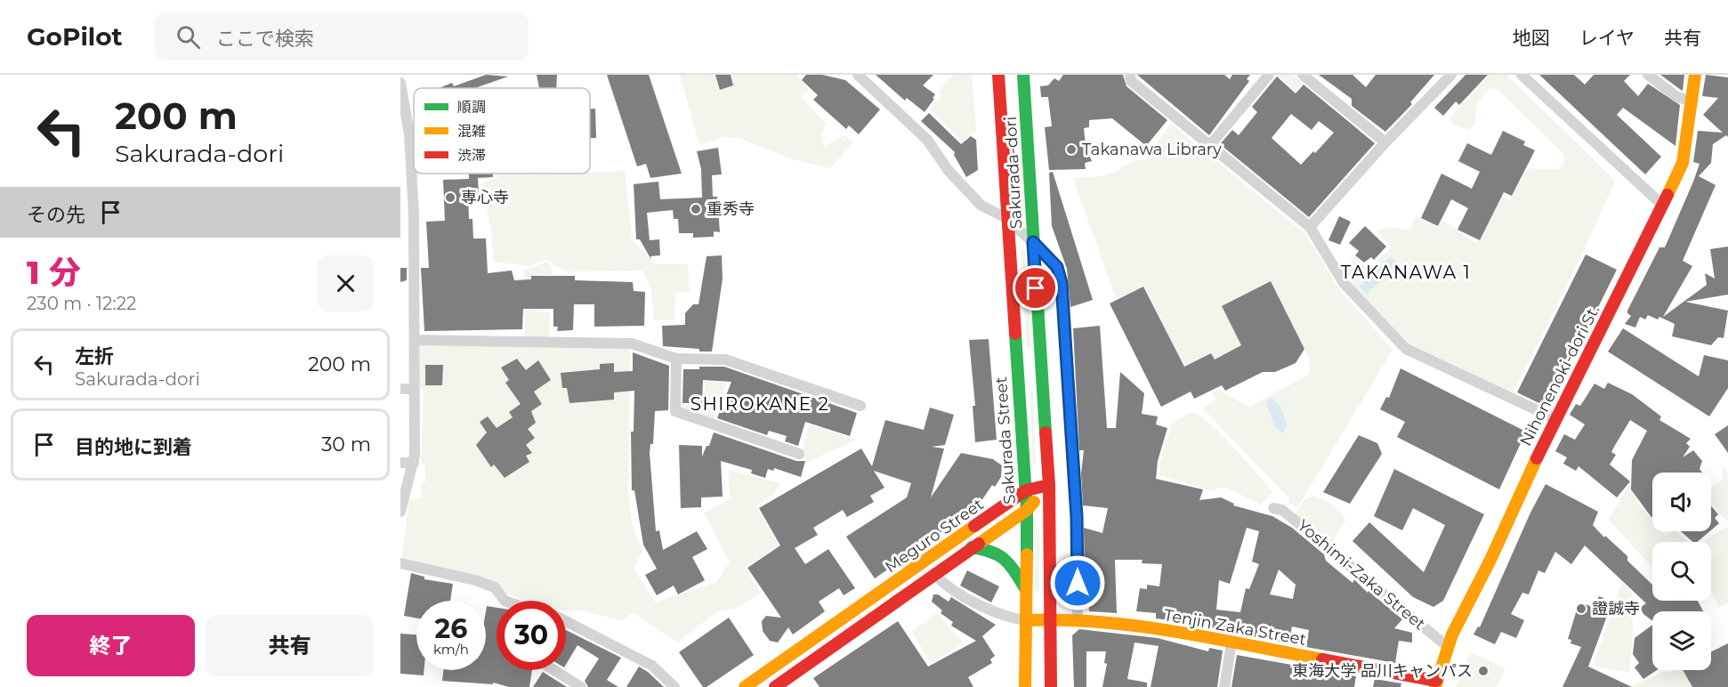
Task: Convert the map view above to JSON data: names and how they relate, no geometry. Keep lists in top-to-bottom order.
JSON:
{
  "streets": {
    "main road": [
      "Sakurada-dori",
      "Nihonenoki-dori St.",
      "Sakurada Street",
      "Meguro Street",
      "Tenjin Zaka Street"
    ],
    "street": ["Yoshimi-Zaka Street"]
  },
  "crossings": [
    ["Sakurada-dori", "Meguro Street"],
    ["Nihonenoki-dori St.", "Yoshimi-Zaka Street"],
    ["Nihonenoki-dori St.", "Tenjin Zaka Street"],
    ["Sakurada Street", "Meguro Street"],
    ["Sakurada Street", "Tenjin Zaka Street"]
  ],
  "districts": ["TAKANAWA 1", "SHIROKANE 2"],
  "places": [
    "Takanawa Library",
    "専心寺",
    "重秀寺",
    "證誠寺",
    "東海大学 品川キャンパス"
  ],
  "legend": ["順調", "混雑", "渋滞"],
  "page": {
    "header": "GoPilot",
    "search": "ここで検索",
    "nav": ["地図", "レイヤ", "共有"],
    "turn": ["200 m", "Sakurada-dori"],
    "then": "その先",
    "heading": ["1 分", "230 m · 12:22"],
    "list": [
      {
        "name": "左折",
        "note": "Sakurada-dori",
        "value": "200 m"
      },
      {
        "name": "目的地に到着",
        "value": "30 m"
      }
    ],
    "speed": "26 km/h",
    "limit": "30",
    "buttons": ["終了", "共有"]
  }
}
